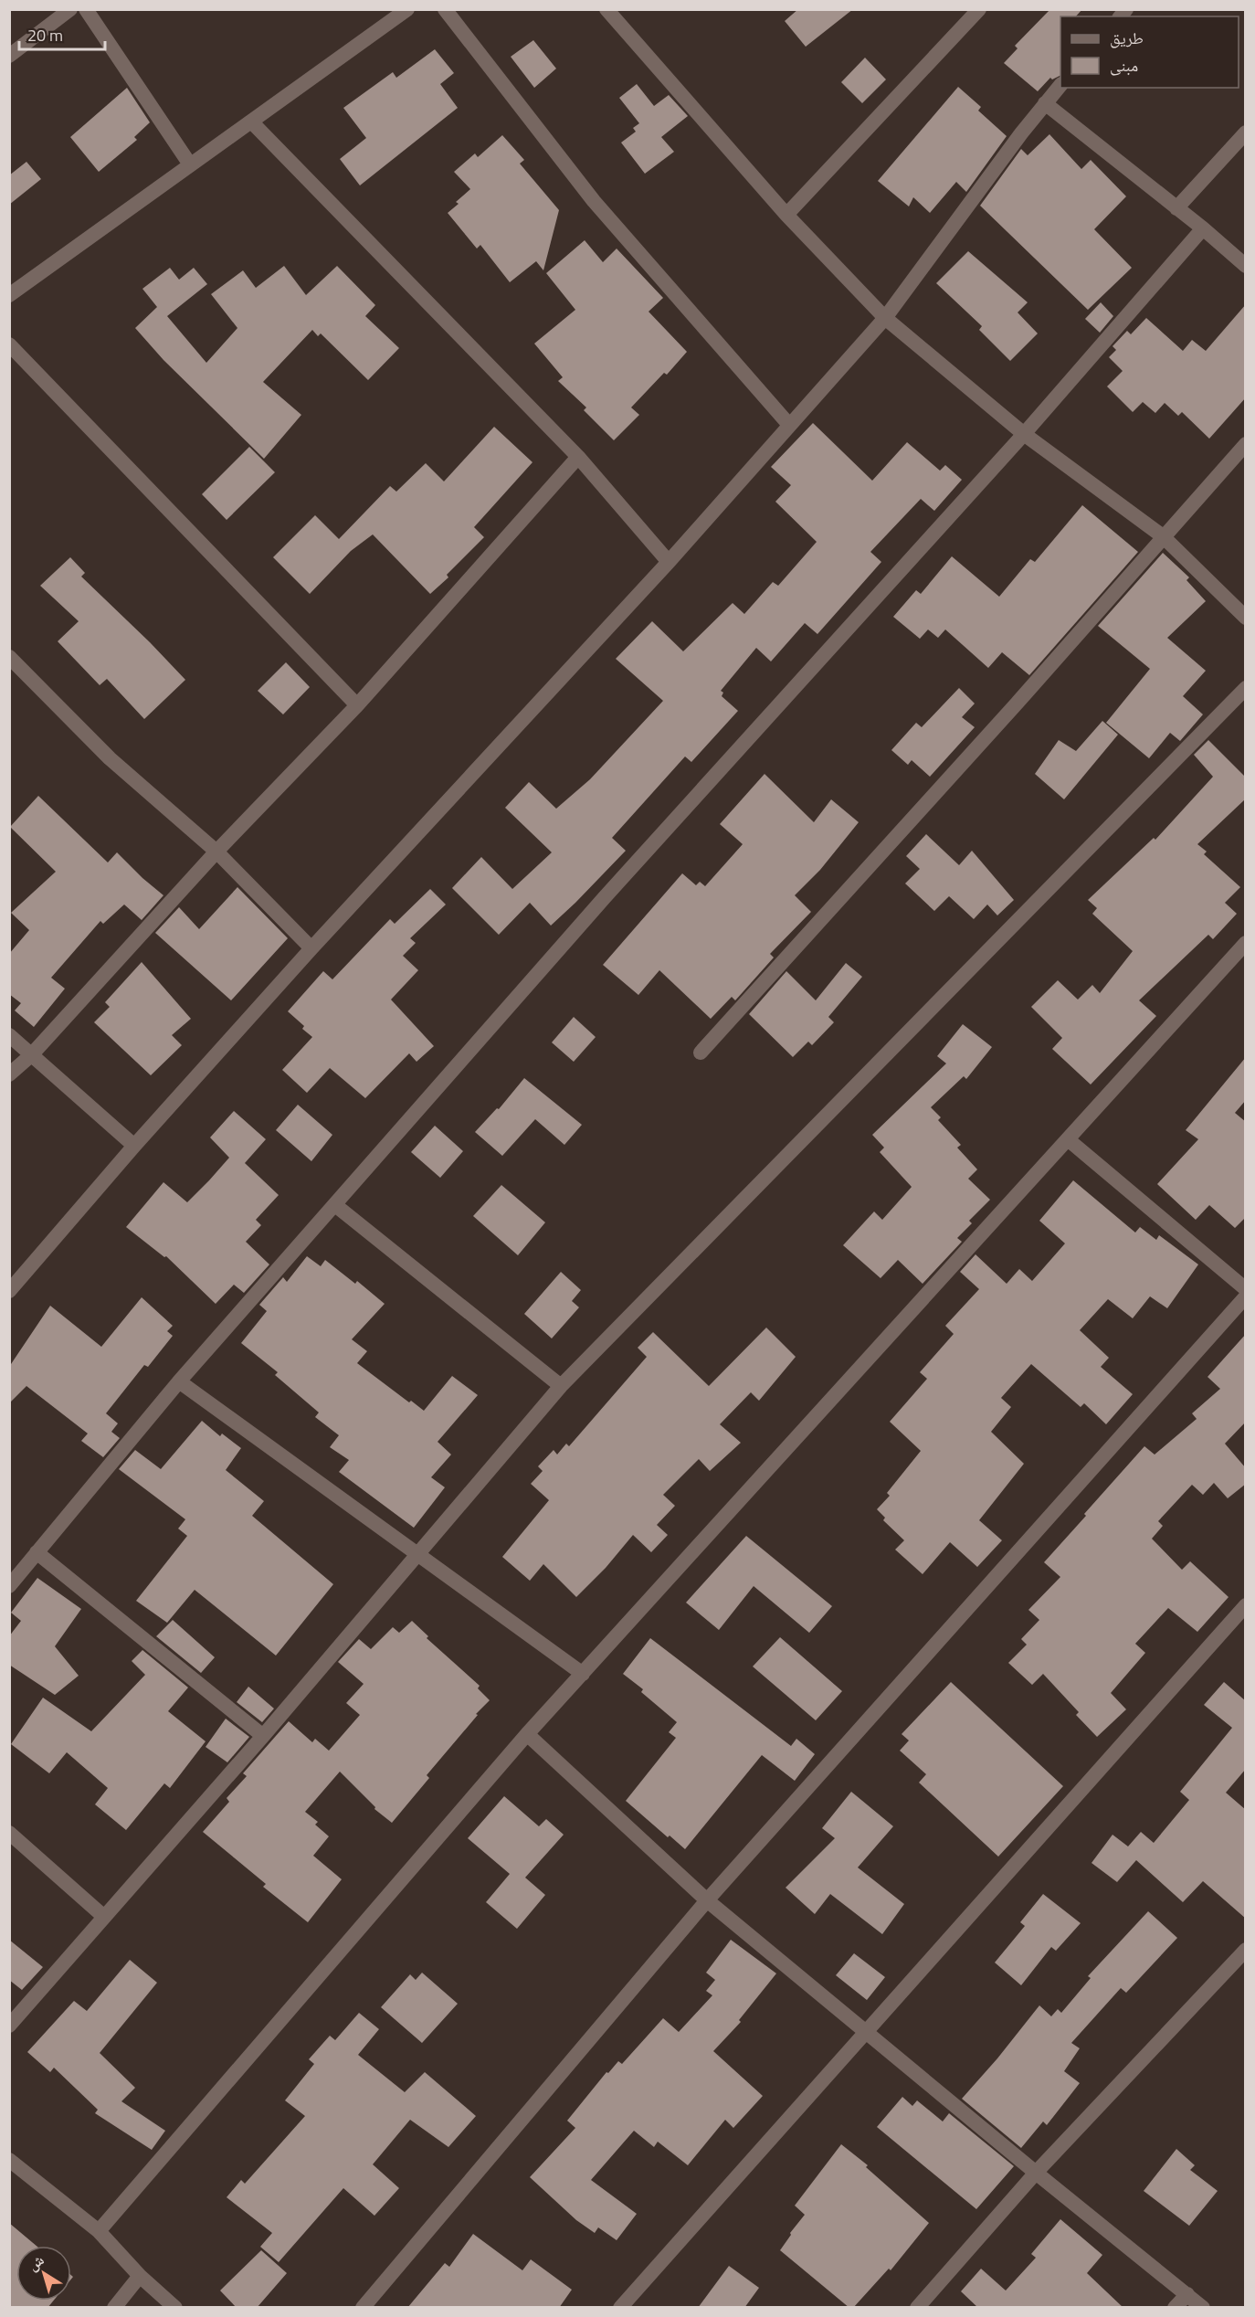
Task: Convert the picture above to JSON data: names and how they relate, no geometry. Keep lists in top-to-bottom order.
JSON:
{
  "legend": ["طريق", "مبنى"],
  "scale_bar": "20 m",
  "north": "top left"
}
